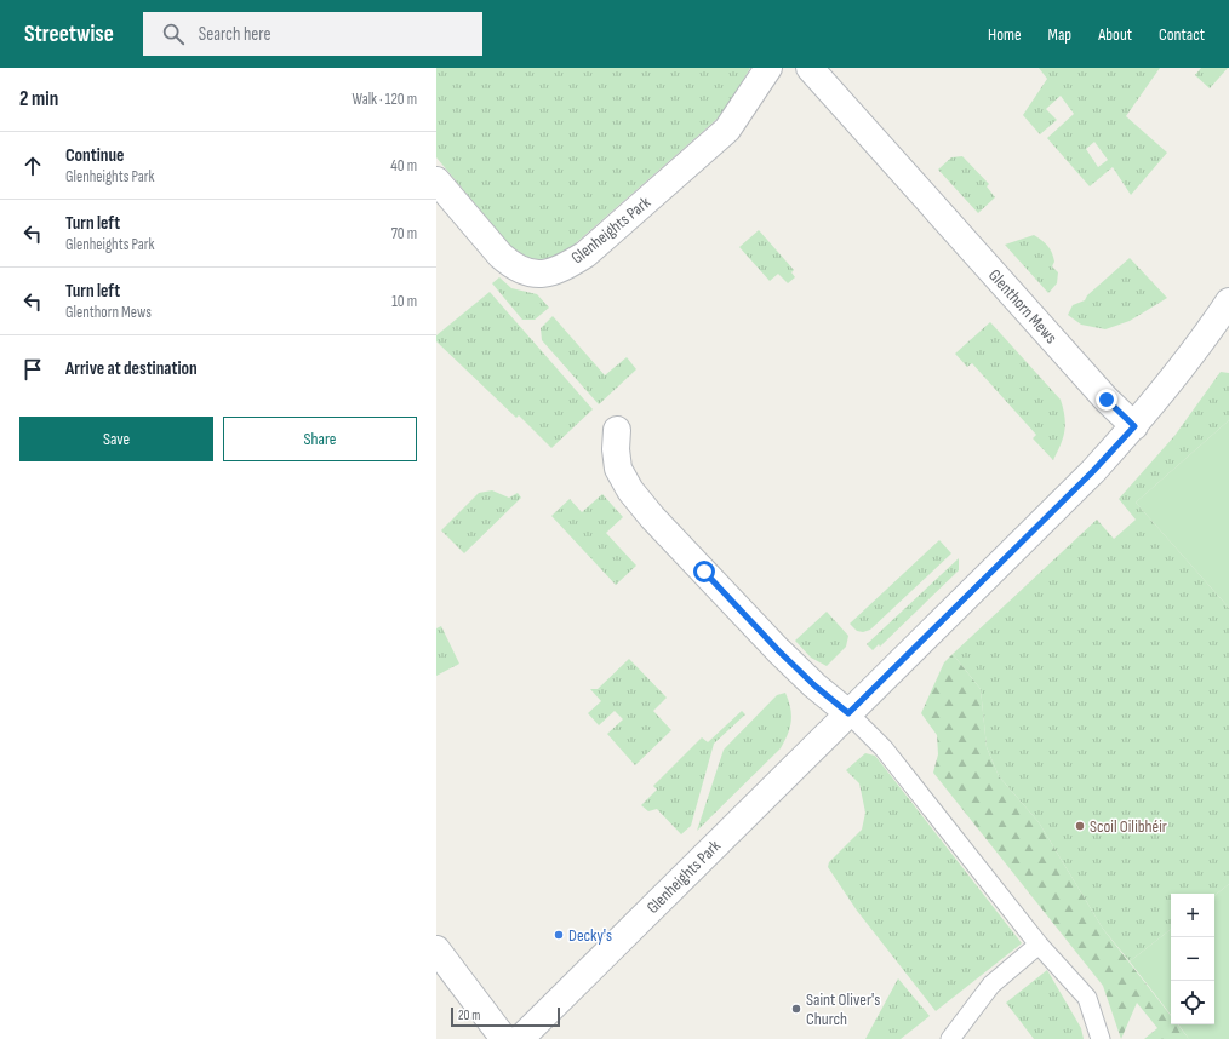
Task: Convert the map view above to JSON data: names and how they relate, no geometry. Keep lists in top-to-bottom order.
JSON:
{
  "streets": {
    "street": ["Glenheights Park", "Glenthorn Mews"]
  },
  "crossings": [
    ["Glenheights Park", "Glenthorn Mews"]
  ],
  "places": ["Scoil Oilibhéir", "Decky's", "Saint Oliver's Church"],
  "scale_bar": "20 m",
  "page": {
    "header": "Streetwise",
    "search": "Search here",
    "nav": [
      "Home",
      "Map",
      "About",
      "Contact"
    ],
    "heading": ["2 min", "Walk · 120 m"],
    "list": [
      ["Continue", "Glenheights Park", "40 m"],
      ["Turn left", "Glenheights Park", "70 m"],
      ["Turn left", "Glenthorn Mews", "10 m"],
      "Arrive at destination"
    ],
    "buttons": ["Save", "Share"],
    "map_buttons": ["+", "−"],
    "scale": "20 m"
  }
}
